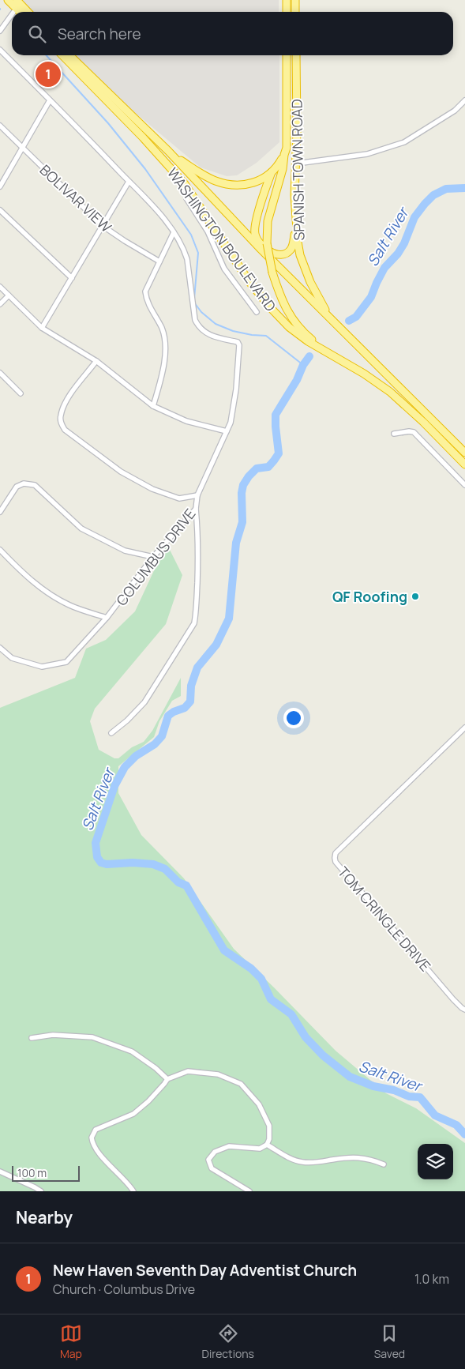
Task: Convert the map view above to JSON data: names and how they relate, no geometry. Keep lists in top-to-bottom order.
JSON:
{
  "streets": {
    "highway": ["SPANISH TOWN ROAD", "WASHINGTON BOULEVARD"],
    "street": ["BOLIVAR VIEW", "COLUMBUS DRIVE", "TOM CRINGLE DRIVE"]
  },
  "crossings": [
    ["SPANISH TOWN ROAD", "WASHINGTON BOULEVARD"]
  ],
  "water": ["Salt River"],
  "places": ["QF Roofing"],
  "scale_bar": "100 m",
  "page": {
    "search": "Search here",
    "pins": "1",
    "scale": "100 m",
    "heading": "Nearby",
    "list": [
      {
        "mark": "1",
        "name": "New Haven Seventh Day Adventist Church",
        "note": "Church · Columbus Drive",
        "value": "1.0 km"
      }
    ],
    "nav": ["Map", "Directions", "Saved"]
  }
}
